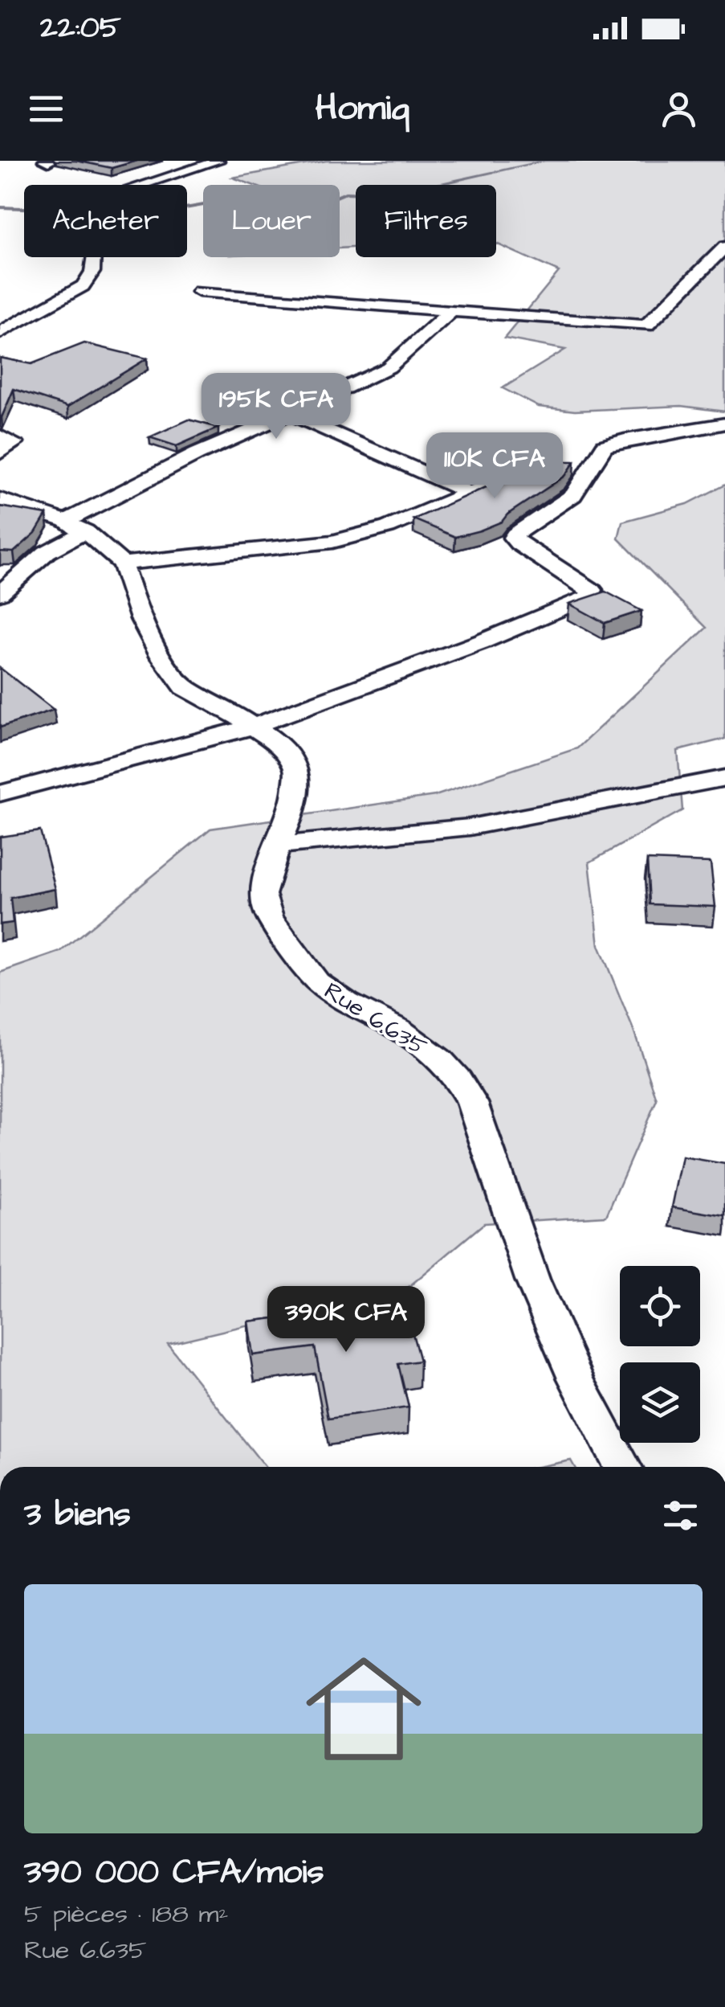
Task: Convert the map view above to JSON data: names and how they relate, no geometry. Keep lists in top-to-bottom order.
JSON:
{
  "streets": {
    "street": ["Rue 6.635"]
  },
  "page": {
    "status": "22:05",
    "header": "Homiq",
    "chip": ["Acheter", "Louer", "Filtres"],
    "price": ["195K CFA", "110K CFA", "390K CFA"],
    "heading": "3 biens",
    "list": [
      {
        "name": "390 000 CFA/mois",
        "note": "5 pièces · 188 m² · Rue 6.635"
      }
    ]
  }
}
